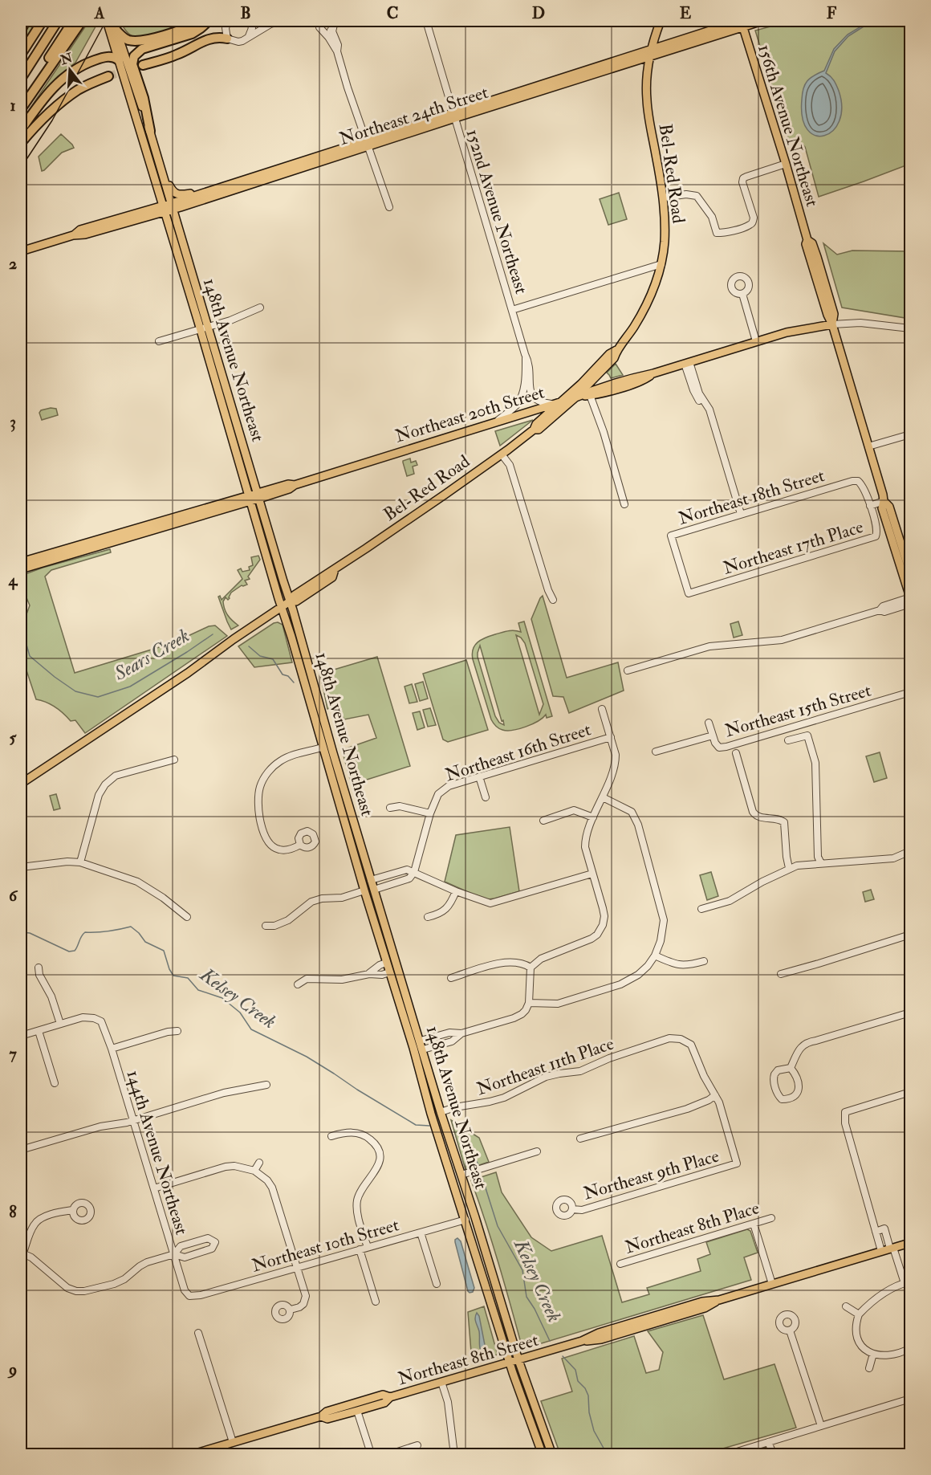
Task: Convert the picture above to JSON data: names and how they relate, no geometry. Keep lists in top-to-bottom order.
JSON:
{
  "streets": {
    "main road": [
      "Northeast 24th Street",
      "156th Avenue Northeast",
      "Bel-Red Road",
      "148th Avenue Northeast",
      "Northeast 20th Street",
      "Northeast 8th Street"
    ],
    "street": [
      "152nd Avenue Northeast",
      "Northeast 18th Street",
      "Northeast 17th Place",
      "Northeast 15th Street",
      "Northeast 16th Street",
      "Northeast 11th Place",
      "144th Avenue Northeast",
      "Northeast 9th Place",
      "Northeast 8th Place",
      "Northeast 10th Street"
    ]
  },
  "crossings": [
    ["Northeast 24th Street", "156th Avenue Northeast"],
    ["Northeast 24th Street", "Bel-Red Road"],
    ["Northeast 24th Street", "152nd Avenue Northeast"],
    ["Northeast 24th Street", "148th Avenue Northeast"],
    ["156th Avenue Northeast", "Northeast 20th Street"],
    ["Bel-Red Road", "148th Avenue Northeast"],
    ["Bel-Red Road", "Northeast 20th Street"],
    ["148th Avenue Northeast", "Northeast 20th Street"],
    ["148th Avenue Northeast", "Northeast 11th Place"],
    ["148th Avenue Northeast", "Northeast 10th Street"],
    ["148th Avenue Northeast", "Northeast 8th Street"],
    ["Northeast 18th Street", "Northeast 17th Place"],
    ["Northeast 11th Place", "Northeast 9th Place"],
    ["144th Avenue Northeast", "Northeast 10th Street"]
  ],
  "water": ["Sears Creek", "Kelsey Creek"],
  "north": "top",
  "grid": {
    "columns": [
      "A",
      "B",
      "C",
      "D",
      "E",
      "F"
    ],
    "rows": [
      "1",
      "2",
      "3",
      "4",
      "5",
      "6",
      "7",
      "8",
      "9"
    ]
  }
}
